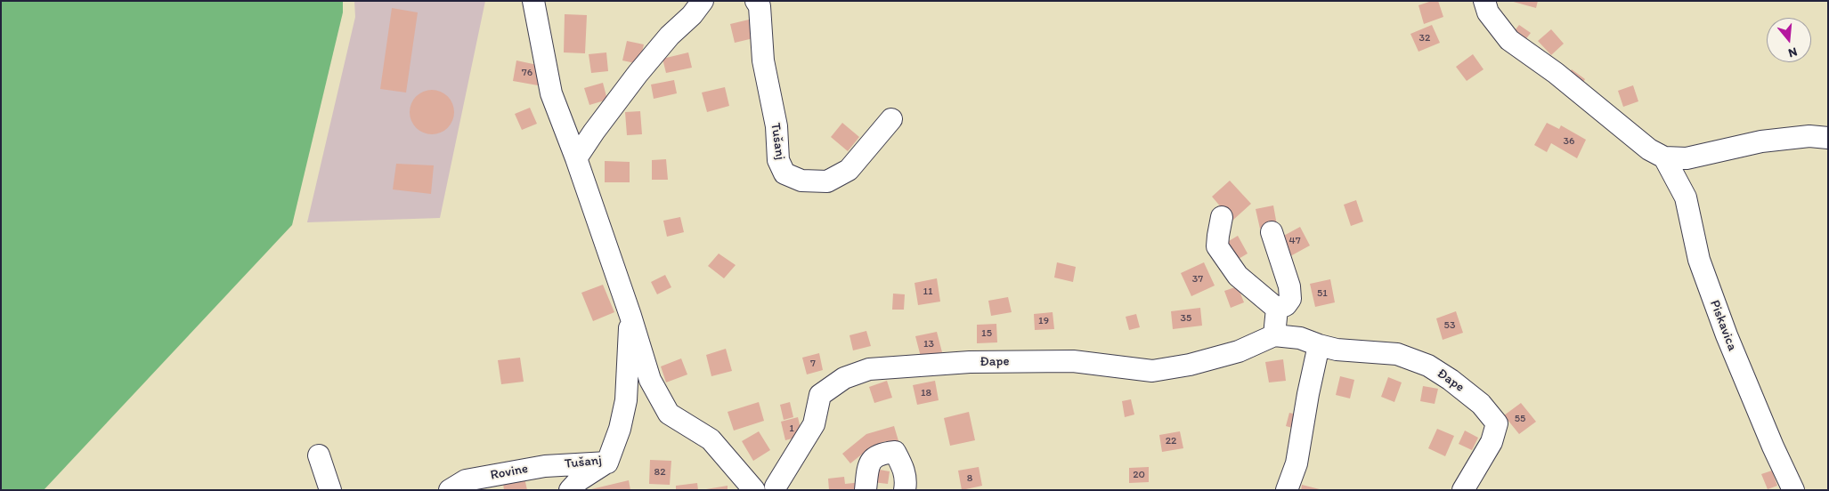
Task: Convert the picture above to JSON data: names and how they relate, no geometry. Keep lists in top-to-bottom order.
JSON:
{
  "streets": {
    "street": [
      "Tušanj",
      "Piskavica",
      "Đape",
      "Rovine"
    ]
  },
  "crossings": [
    ["Tušanj", "Rovine"]
  ],
  "house_numbers": [
    "32",
    "76",
    "36",
    "47",
    "37",
    "11",
    "51",
    "35",
    "19",
    "53",
    "15",
    "13",
    "7",
    "18",
    "55",
    "1",
    "22",
    "82",
    "20",
    "8"
  ],
  "north": "bottom"
}
